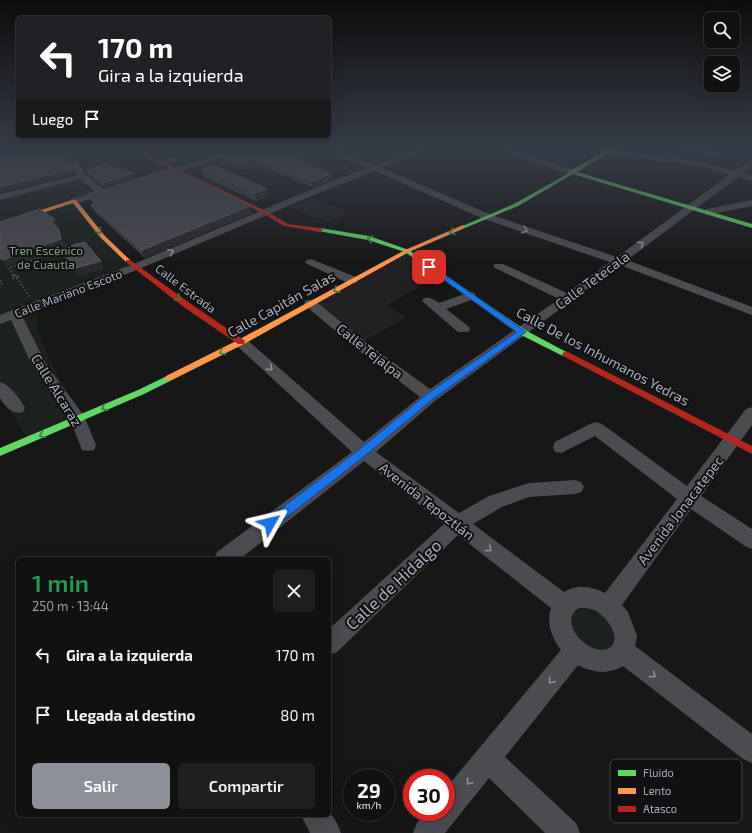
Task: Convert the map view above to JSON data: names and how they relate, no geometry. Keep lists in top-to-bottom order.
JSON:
{
  "streets": {
    "street": [
      "Calle Tetecala",
      "Calle Estrada",
      "Calle Mariano Escoto",
      "Calle Capitán Salas",
      "Calle Tejalpa",
      "Calle De los Inhumanos Yedras",
      "Calle Alcaraz",
      "Avenida Tepoztlán",
      "Avenida Jonacatepec",
      "Calle de Hidalgo"
    ]
  },
  "crossings": [
    ["Calle Tetecala", "Calle Tejalpa"],
    ["Calle Tetecala", "Calle De los Inhumanos Yedras"],
    ["Calle Tetecala", "Avenida Tepoztlán"],
    ["Calle Estrada", "Calle Mariano Escoto"],
    ["Calle Estrada", "Calle Capitán Salas"],
    ["Calle Estrada", "Avenida Tepoztlán"],
    ["Calle Mariano Escoto", "Calle De los Inhumanos Yedras"],
    ["Calle Mariano Escoto", "Calle Alcaraz"],
    ["Calle Capitán Salas", "Calle Tejalpa"],
    ["Calle Capitán Salas", "Calle De los Inhumanos Yedras"],
    ["Calle Capitán Salas", "Calle Alcaraz"],
    ["Calle Capitán Salas", "Avenida Tepoztlán"],
    ["Calle De los Inhumanos Yedras", "Avenida Jonacatepec"],
    ["Avenida Tepoztlán", "Avenida Jonacatepec"],
    ["Avenida Tepoztlán", "Calle de Hidalgo"]
  ],
  "one_way": [
    "Calle Estrada",
    "Calle Mariano Escoto",
    "Calle Capitán Salas",
    "Avenida Tepoztlán"
  ],
  "parks": ["Tren Escénico de Cuautla"],
  "legend": ["Fluido", "Lento", "Atasco"],
  "page": {
    "turn": ["170 m", "Gira a la izquierda"],
    "then": "Luego",
    "heading": ["1 min", "250 m · 13:44"],
    "list": [
      {
        "name": "Gira a la izquierda",
        "value": "170 m"
      },
      {
        "name": "Llegada al destino",
        "value": "80 m"
      }
    ],
    "buttons": ["Salir", "Compartir"],
    "speed": "29 km/h",
    "limit": "30"
  }
}
